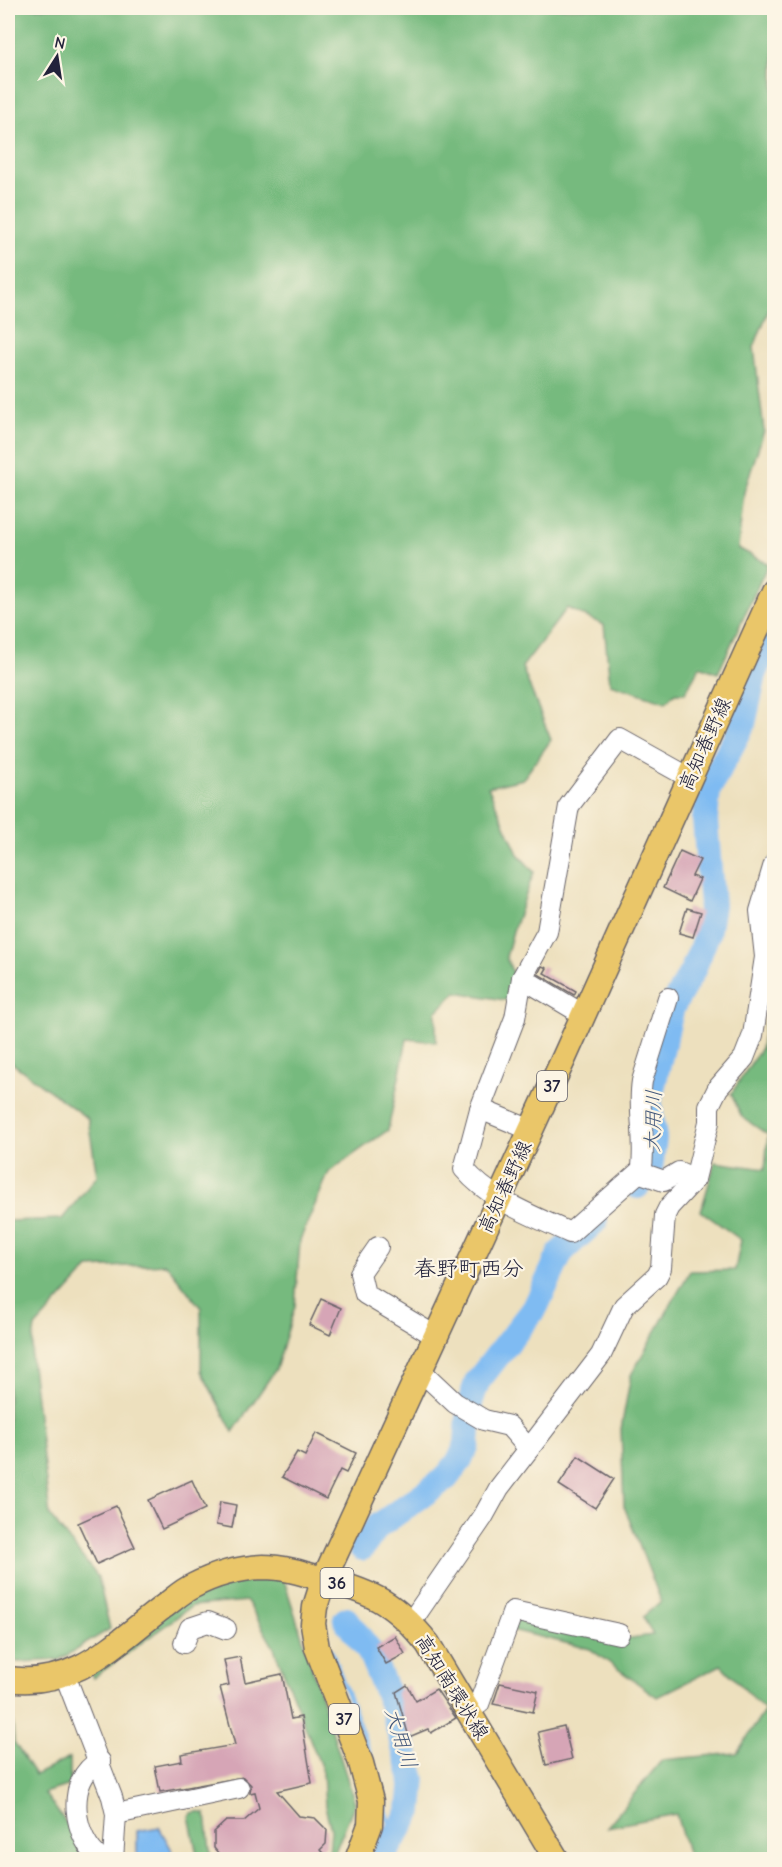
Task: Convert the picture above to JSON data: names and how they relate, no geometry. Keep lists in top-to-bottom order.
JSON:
{
  "streets": {
    "main road": [
      "高知春野線",
      "37",
      "36",
      "高知南環状線"
    ]
  },
  "crossings": [
    ["高知春野線", "高知南環状線"]
  ],
  "districts": ["春野町西分"],
  "water": ["大用川"],
  "north": "top"
}
